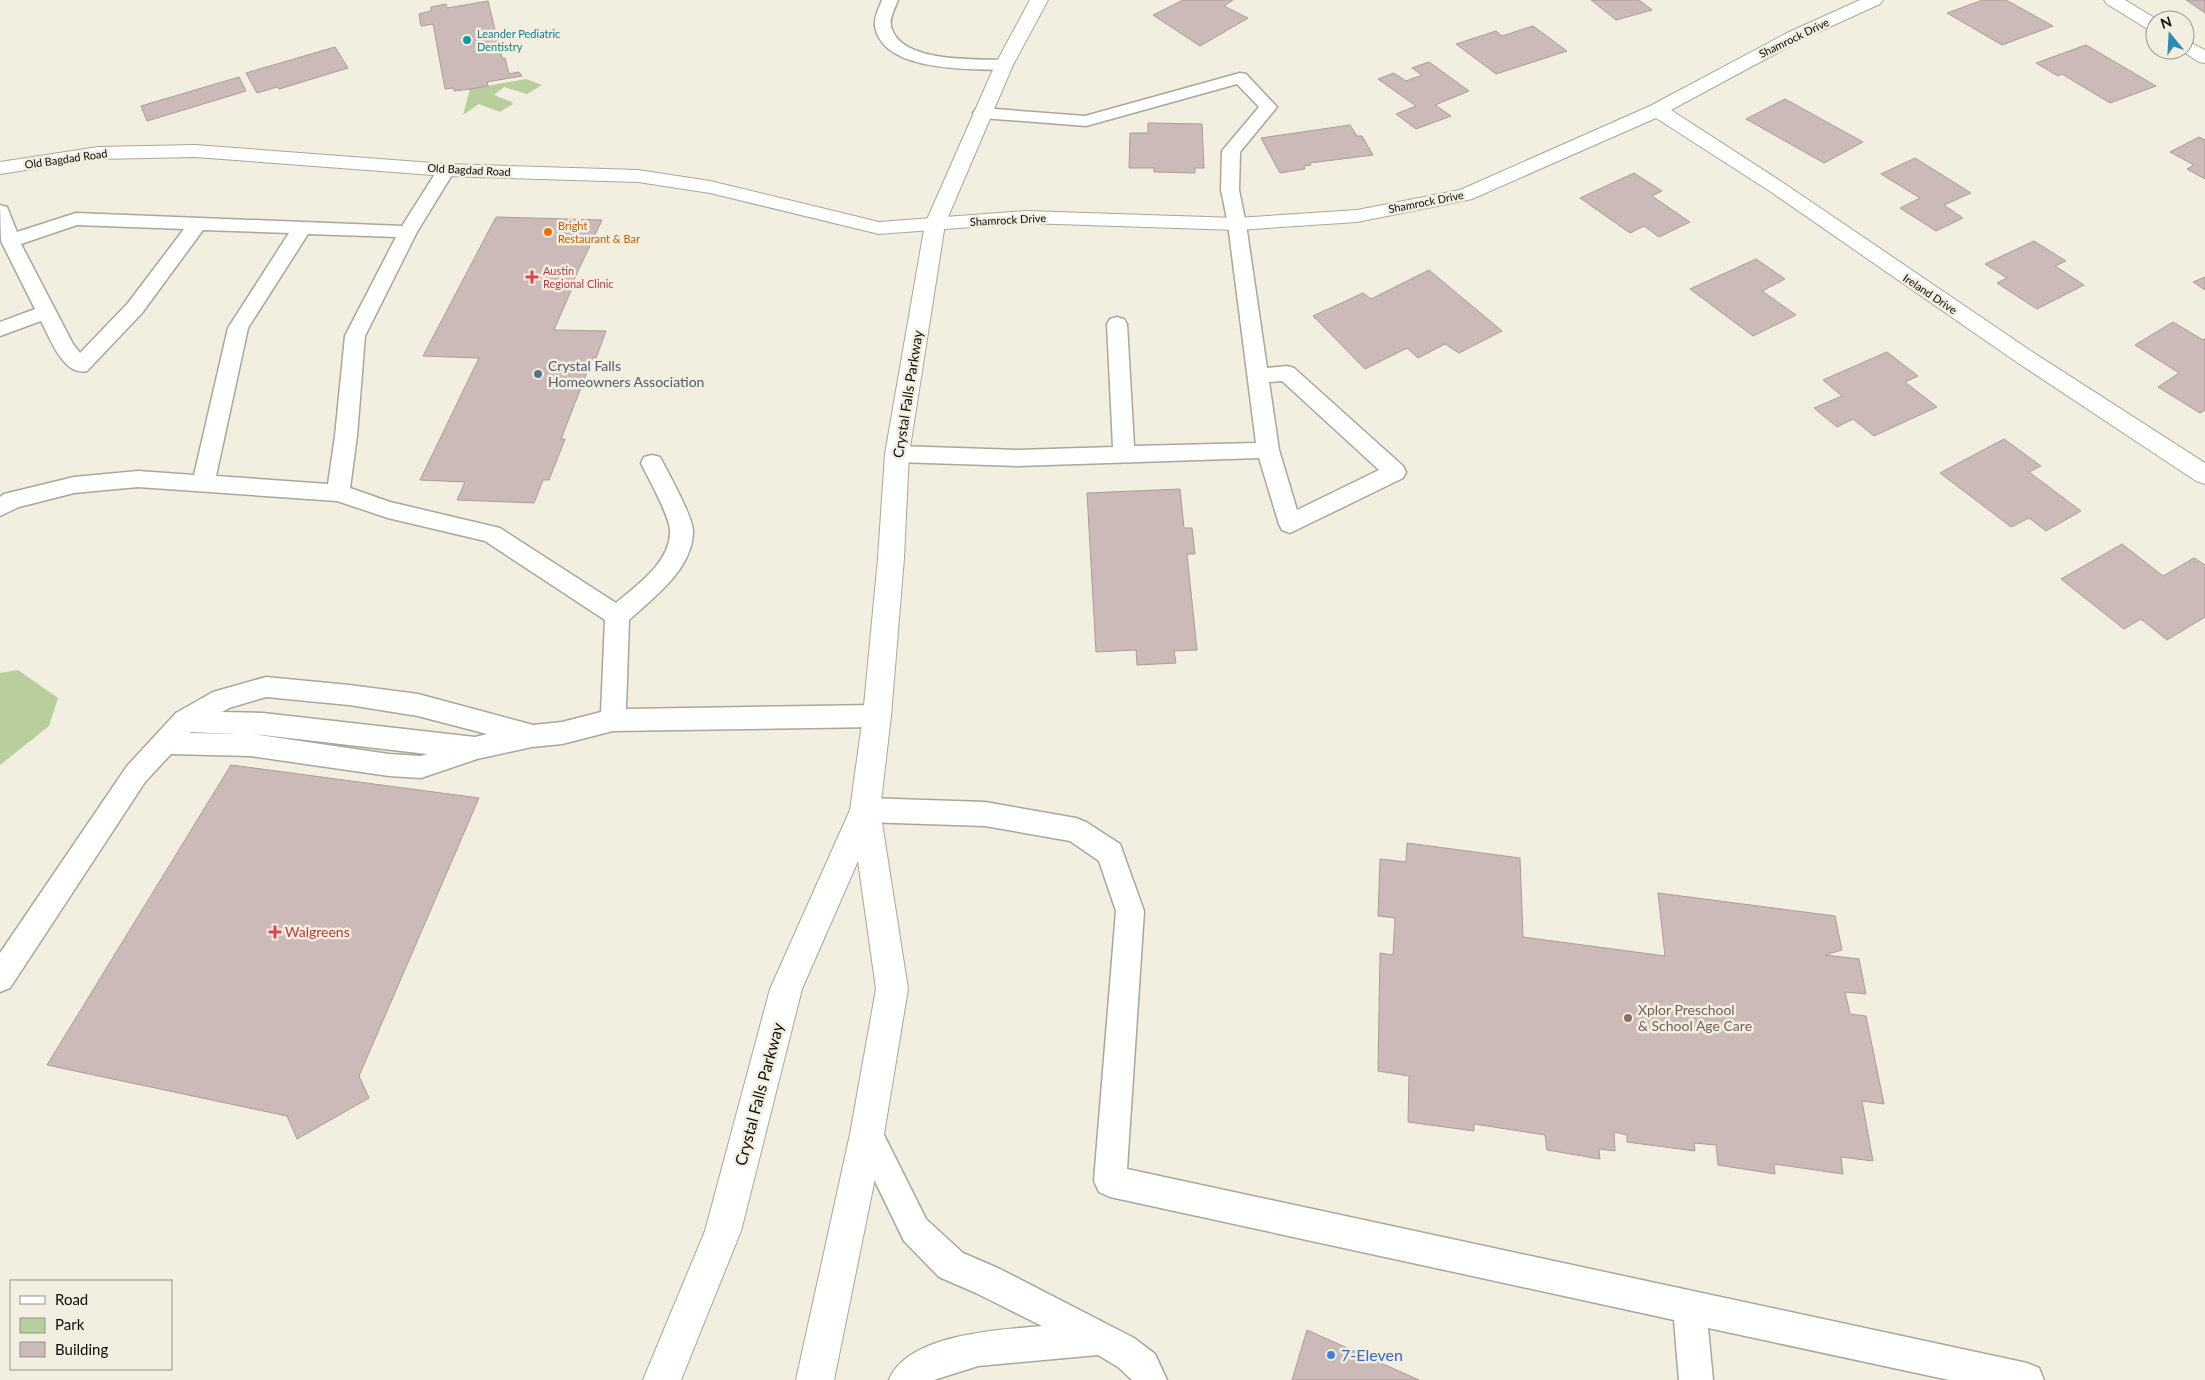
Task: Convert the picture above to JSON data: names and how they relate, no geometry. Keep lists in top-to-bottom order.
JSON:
{
  "streets": {
    "street": [
      "Shamrock Drive",
      "Old Bagdad Road",
      "Ireland Drive",
      "Crystal Falls Parkway"
    ]
  },
  "crossings": [
    ["Shamrock Drive", "Old Bagdad Road"],
    ["Shamrock Drive", "Ireland Drive"],
    ["Shamrock Drive", "Crystal Falls Parkway"],
    ["Old Bagdad Road", "Crystal Falls Parkway"]
  ],
  "places": {
    "other": [
      "Leander Pediatric Dentistry",
      "Bright Restaurant & Bar",
      "Crystal Falls Homeowners Association",
      "Xplor Preschool & School Age Care",
      "7-Eleven"
    ],
    "health": ["Austin Regional Clinic", "Walgreens"]
  },
  "legend": ["Road", "Park", "Building"],
  "north": "top"
}
